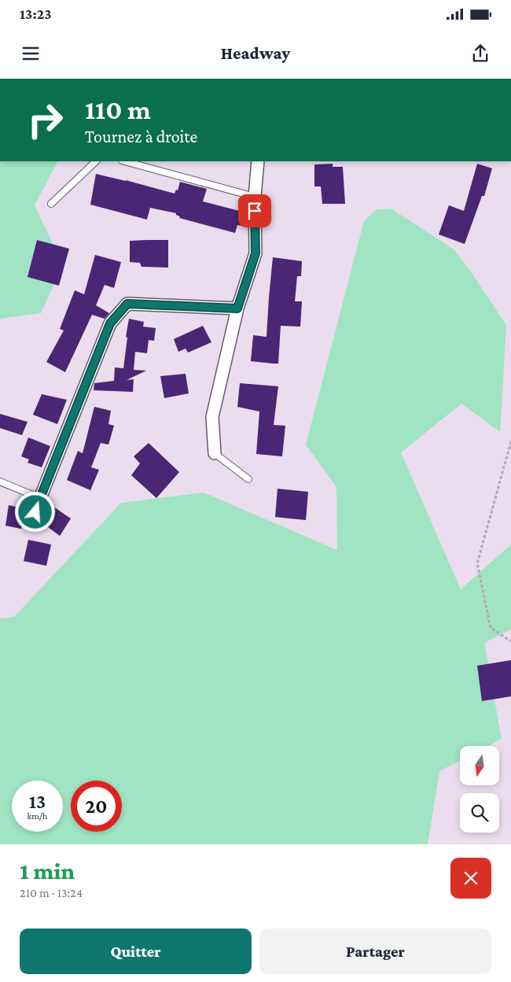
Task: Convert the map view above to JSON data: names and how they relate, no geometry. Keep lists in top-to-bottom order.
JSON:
{
  "north": "bottom",
  "page": {
    "status": "13:23",
    "header": "Headway",
    "turn": ["110 m", "Tournez à droite"],
    "speed": "13 km/h",
    "limit": "20",
    "heading": ["1 min", "210 m · 13:24"],
    "buttons": ["Quitter", "Partager"]
  }
}
